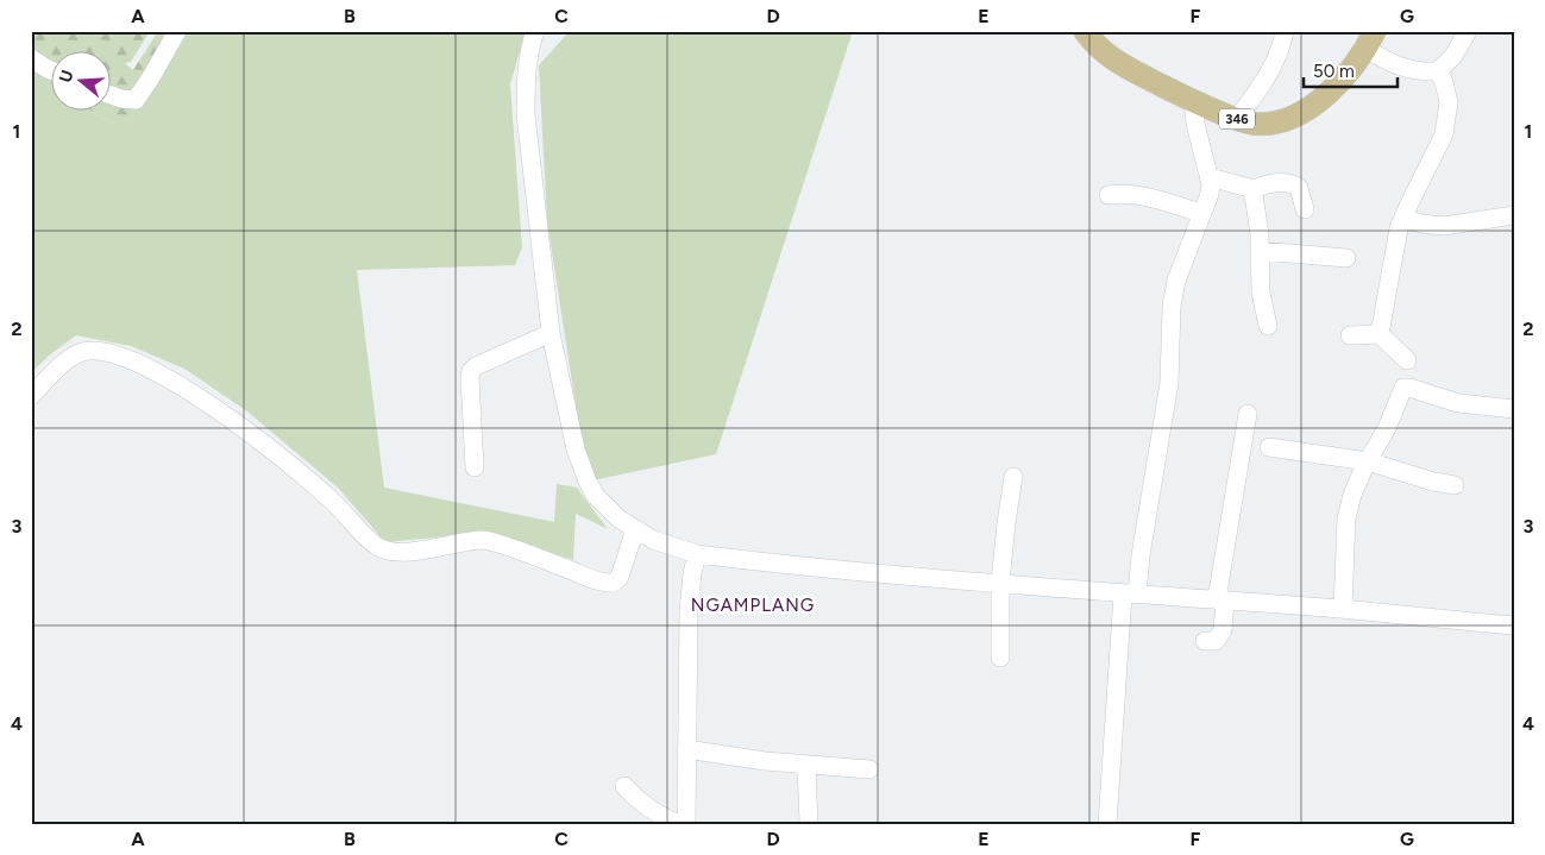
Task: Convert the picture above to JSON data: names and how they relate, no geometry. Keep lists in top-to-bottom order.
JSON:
{
  "streets": {
    "main road": ["346"]
  },
  "districts": ["NGAMPLANG"],
  "scale_bar": "50 m",
  "north": "left",
  "grid": {
    "columns": [
      "A",
      "B",
      "C",
      "D",
      "E",
      "F",
      "G"
    ],
    "rows": [
      "1",
      "2",
      "3",
      "4"
    ]
  }
}
